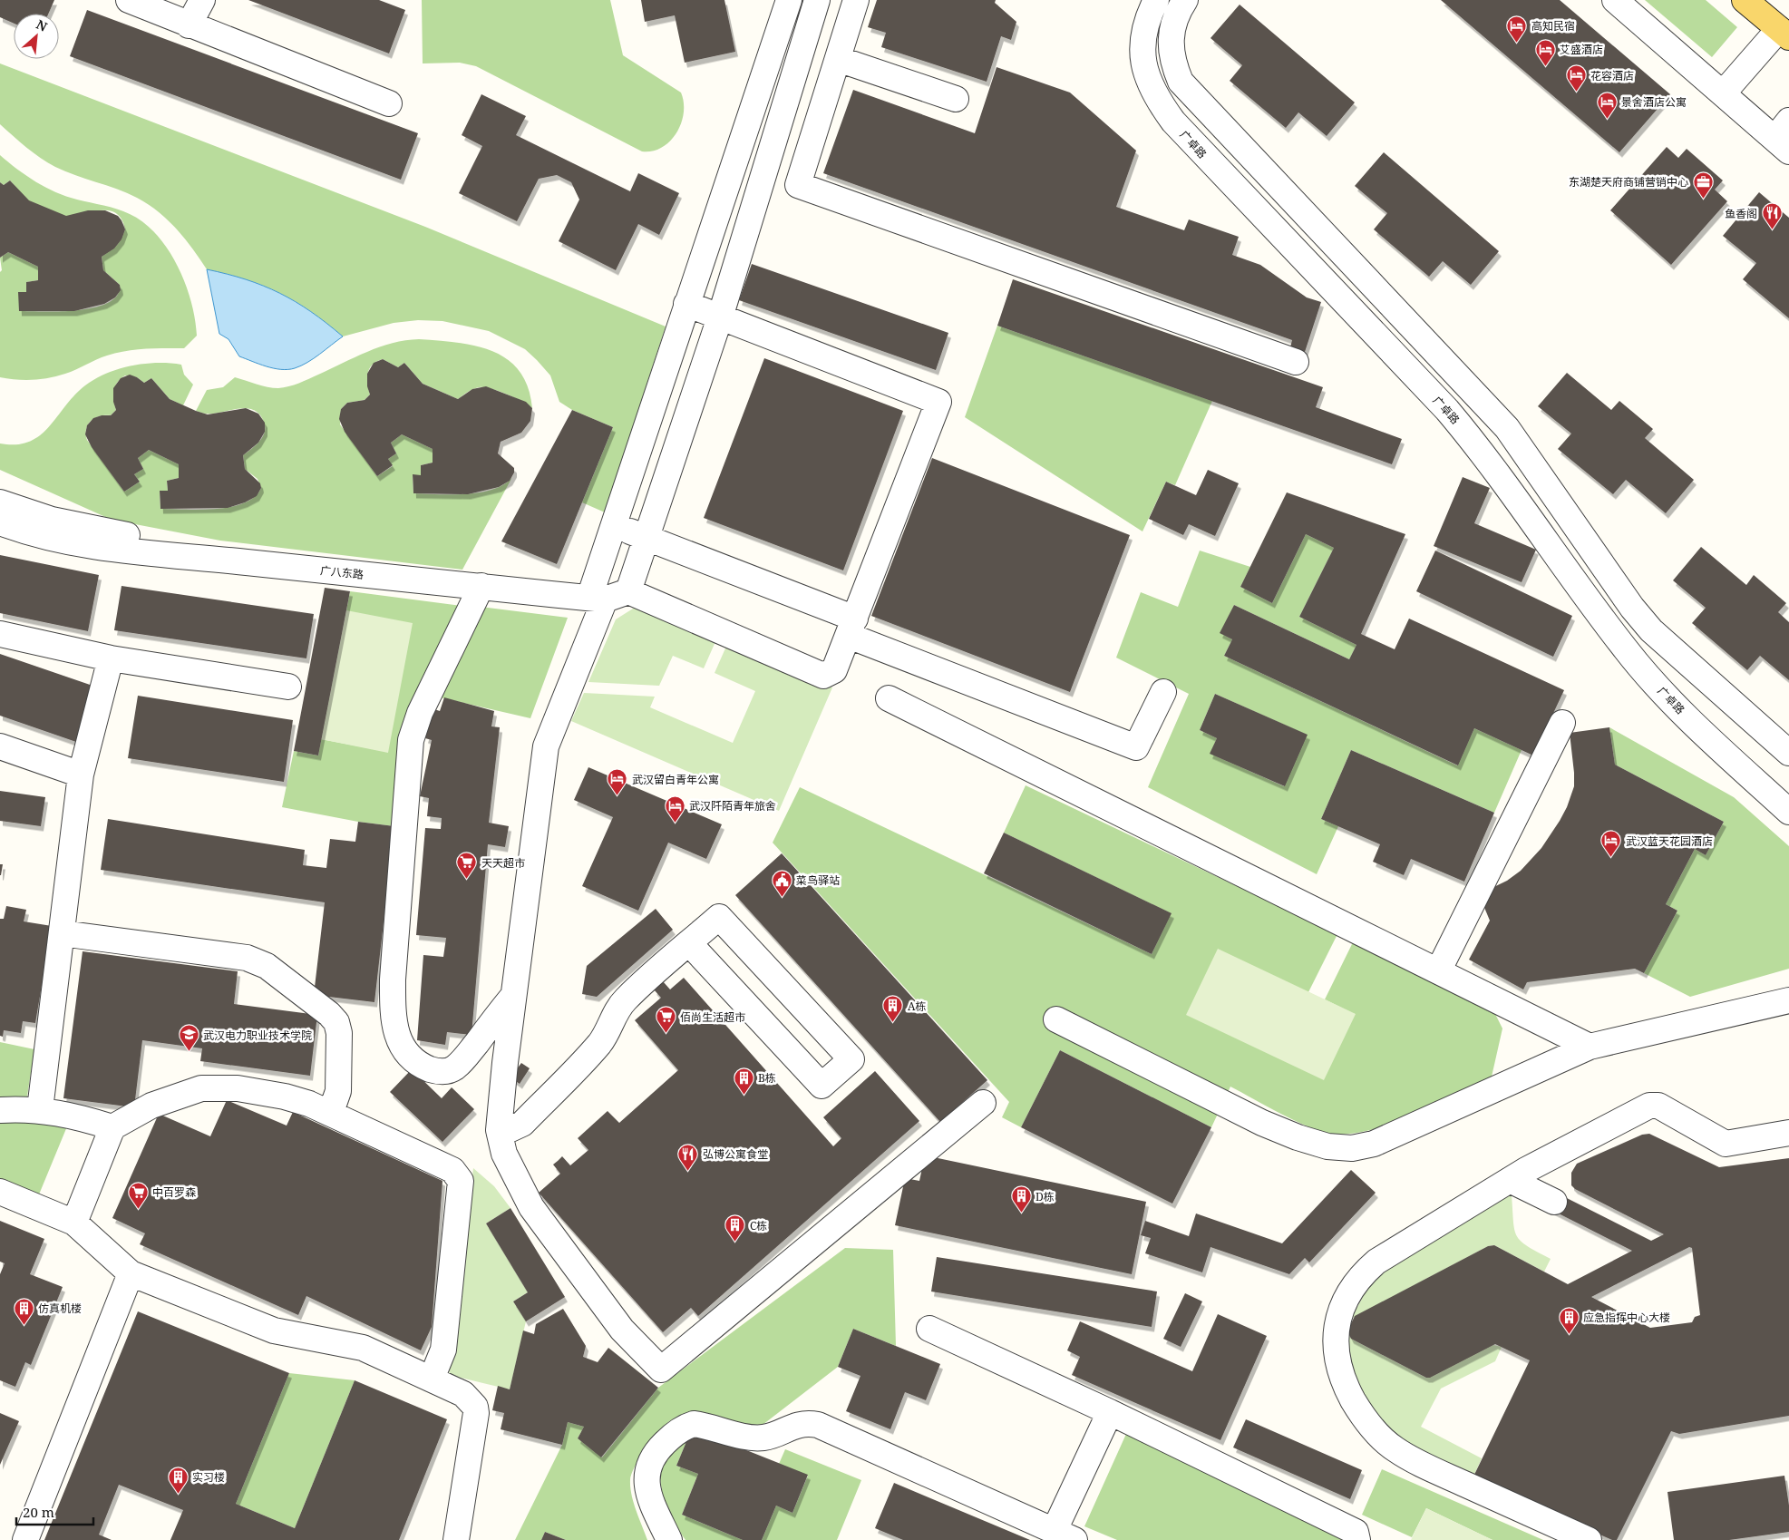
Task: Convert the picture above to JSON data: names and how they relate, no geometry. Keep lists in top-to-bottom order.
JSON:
{
  "streets": {
    "street": ["广卓路", "广八东路"]
  },
  "places": {
    "hotel": [
      "高知民宿",
      "艾盛酒店",
      "花容酒店",
      "景舍酒店公寓",
      "武汉留白青年公寓",
      "武汉阡陌青年旅舍",
      "武汉蓝天花园酒店"
    ],
    "office": ["东湖楚天府商铺营销中心"],
    "restaurant": ["鱼香阁", "弘博公寓食堂"],
    "supermarket": ["天天超市", "佰尚生活超市", "中百罗森"],
    "public building": ["菜鸟驿站"],
    "building": [
      "A栋",
      "B栋",
      "D栋",
      "C栋",
      "仿真机楼",
      "应急指挥中心大楼",
      "实习楼"
    ],
    "school or university": ["武汉电力职业技术学院"]
  },
  "scale_bar": "20 m",
  "north": "top right"
}
